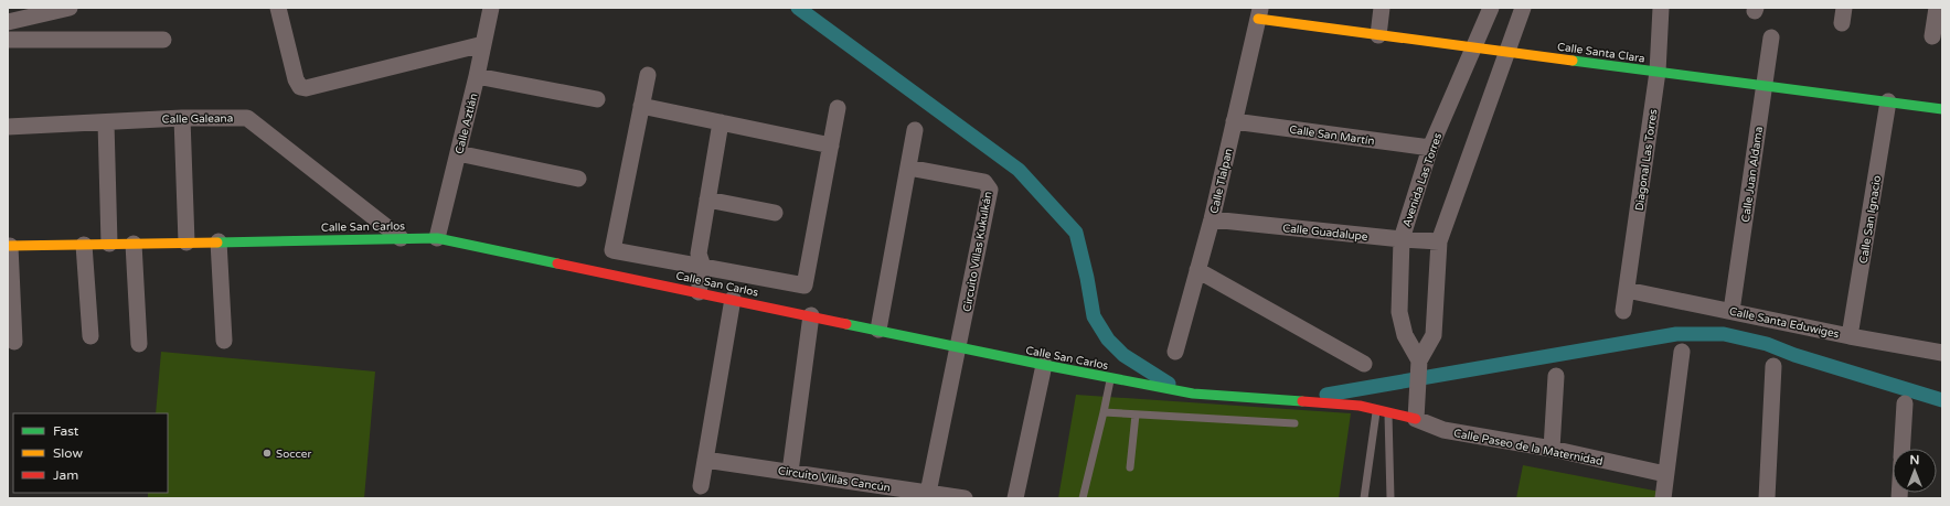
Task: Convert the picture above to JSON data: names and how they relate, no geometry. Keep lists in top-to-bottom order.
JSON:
{
  "streets": {
    "street": [
      "Calle Santa Clara",
      "Calle Galeana",
      "Calle Aztlán",
      "Calle San Martín",
      "Diagonal Las Torres",
      "Calle Juan Aldama",
      "Avenida Las Torres",
      "Calle Tlalpan",
      "Calle San Ignacio",
      "Calle San Carlos",
      "Calle Guadalupe",
      "Circuito Villas Kukulkán",
      "Calle Santa Eduwiges",
      "Calle Paseo de la Maternidad",
      "Circuito Villas Cancún"
    ]
  },
  "crossings": [
    ["Calle Santa Clara", "Diagonal Las Torres"],
    ["Calle Santa Clara", "Calle Juan Aldama"],
    ["Calle Santa Clara", "Avenida Las Torres"],
    ["Calle Santa Clara", "Calle Tlalpan"],
    ["Calle Santa Clara", "Calle San Ignacio"],
    ["Calle Galeana", "Calle San Carlos"],
    ["Calle Aztlán", "Calle San Carlos"],
    ["Calle San Martín", "Avenida Las Torres"],
    ["Calle San Martín", "Calle Tlalpan"],
    ["Diagonal Las Torres", "Calle Santa Eduwiges"],
    ["Calle Juan Aldama", "Calle Santa Eduwiges"],
    ["Avenida Las Torres", "Calle Guadalupe"],
    ["Calle Tlalpan", "Calle Guadalupe"],
    ["Calle San Ignacio", "Calle Santa Eduwiges"],
    ["Calle San Carlos", "Circuito Villas Kukulkán"],
    ["Calle San Carlos", "Calle Paseo de la Maternidad"]
  ],
  "places": ["Soccer"],
  "legend": ["Fast", "Slow", "Jam"],
  "north": "top"
}
